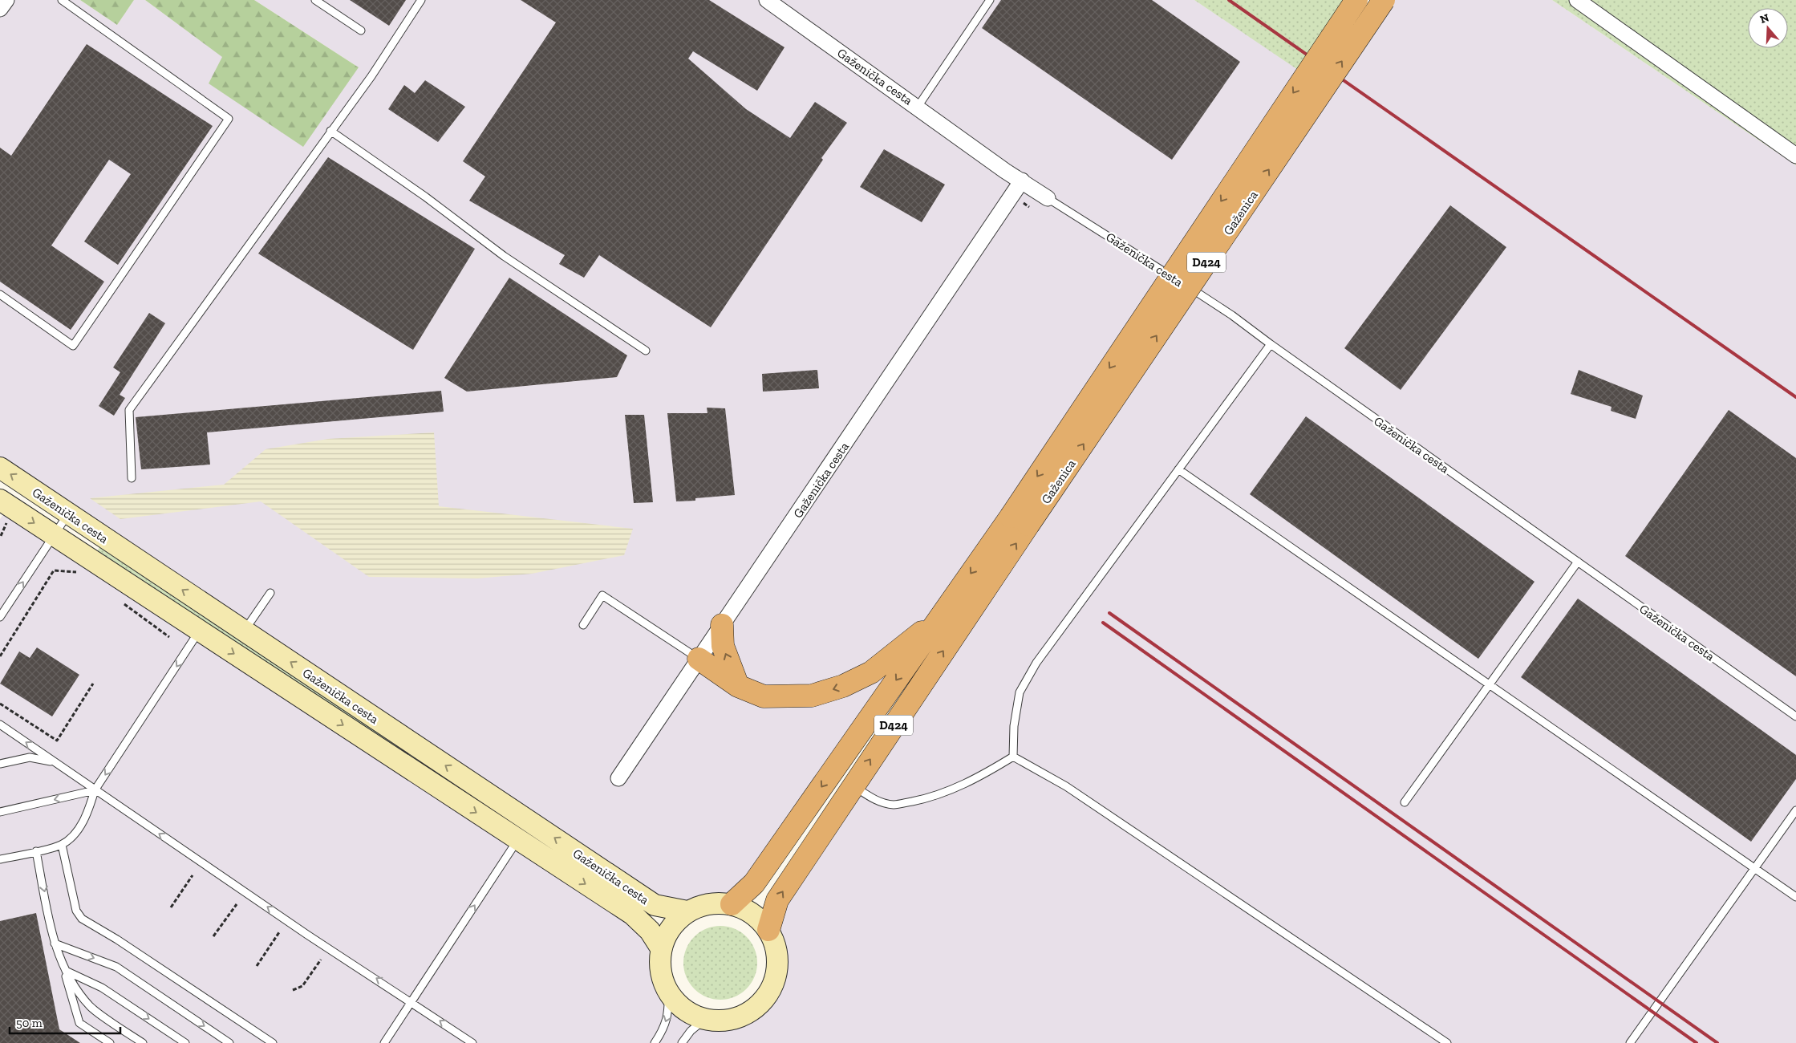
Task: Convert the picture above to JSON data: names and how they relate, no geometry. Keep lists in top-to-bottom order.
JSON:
{
  "streets": {
    "highway": ["Gaženica", "D424"],
    "main road": ["Gaženička cesta"]
  },
  "crossings": [
    ["Gaženička cesta", "D424"],
    ["Gaženica", "D424"]
  ],
  "scale_bar": "50 m",
  "north": "top"
}
